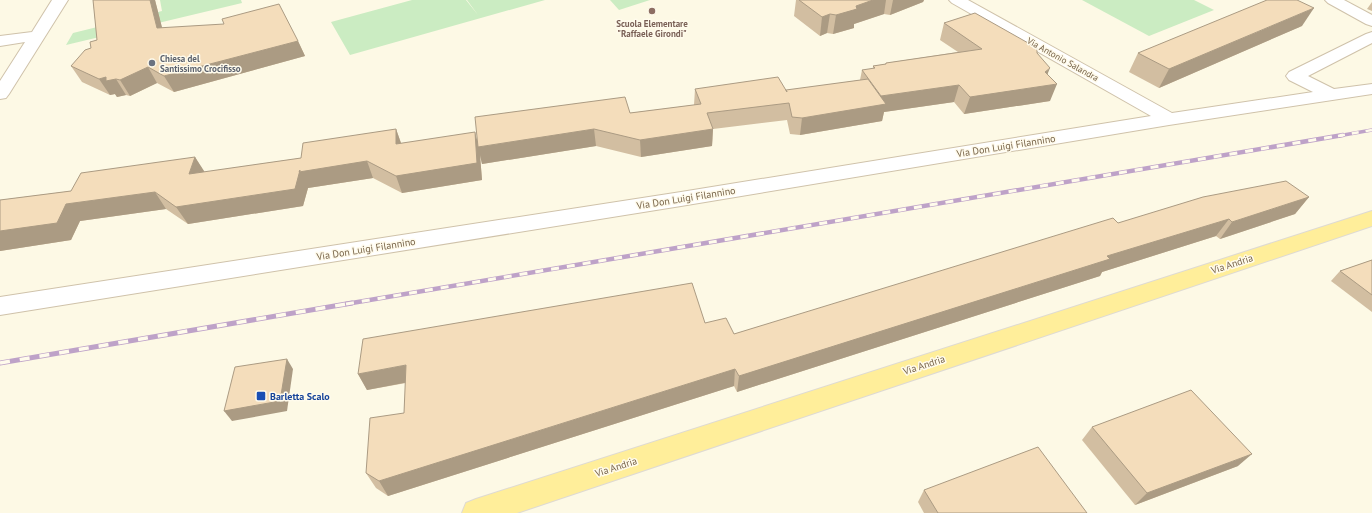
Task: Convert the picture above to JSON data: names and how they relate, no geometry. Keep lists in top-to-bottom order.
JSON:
{
  "streets": {
    "main road": ["Via Andria"],
    "street": ["Via Antonio Salandra", "Via Don Luigi Filannino"]
  },
  "crossings": [
    ["Via Antonio Salandra", "Via Don Luigi Filannino"]
  ],
  "places": {
    "other": ["Scuola Elementare \"Raffaele Girondi\"", "Chiesa del Santissimo Crocifisso"],
    "transit": ["Barletta Scalo"]
  }
}
